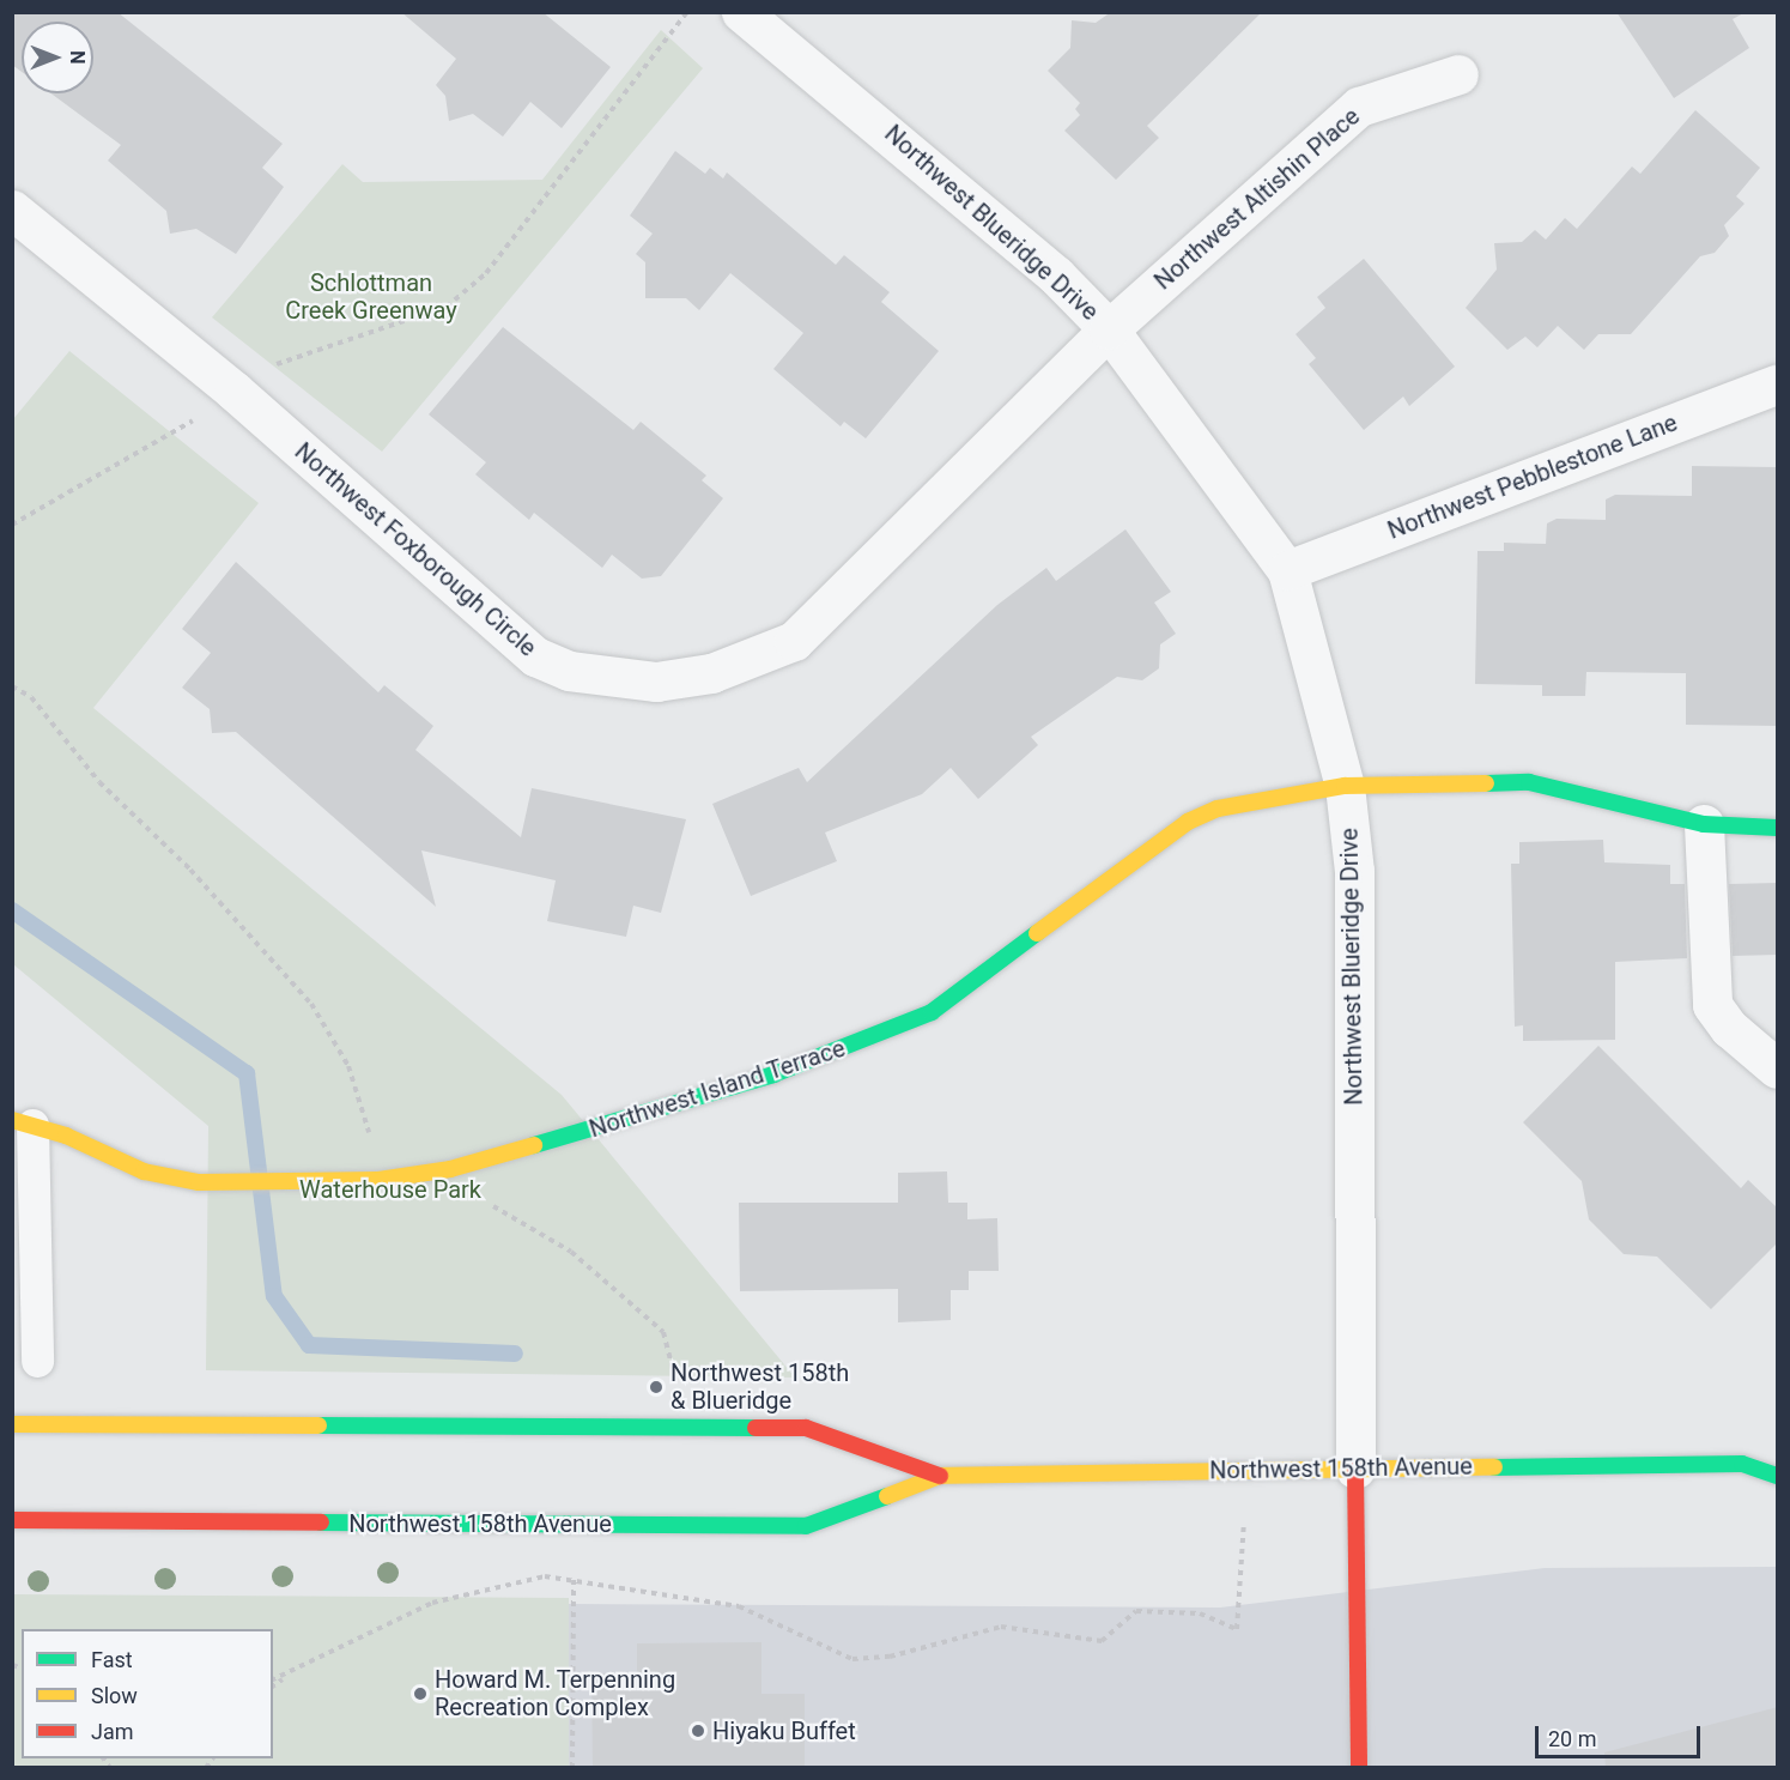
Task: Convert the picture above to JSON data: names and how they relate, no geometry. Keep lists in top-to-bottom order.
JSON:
{
  "streets": {
    "main road": ["Northwest Blueridge Drive", "Northwest Island Terrace", "Northwest 158th Avenue"],
    "street": ["Northwest Altishin Place", "Northwest Pebblestone Lane", "Northwest Foxborough Circle"]
  },
  "crossings": [
    ["Northwest Altishin Place", "Northwest Blueridge Drive"],
    ["Northwest Altishin Place", "Northwest Foxborough Circle"],
    ["Northwest Blueridge Drive", "Northwest Pebblestone Lane"],
    ["Northwest Blueridge Drive", "Northwest Foxborough Circle"],
    ["Northwest Blueridge Drive", "Northwest Island Terrace"],
    ["Northwest Blueridge Drive", "Northwest 158th Avenue"]
  ],
  "parks": ["Schlottman Creek Greenway", "Waterhouse Park"],
  "places": ["Northwest 158th & Blueridge", "Howard M. Terpenning Recreation Complex", "Hiyaku Buffet"],
  "legend": ["Fast", "Slow", "Jam"],
  "scale_bar": "20 m",
  "north": "right"
}
